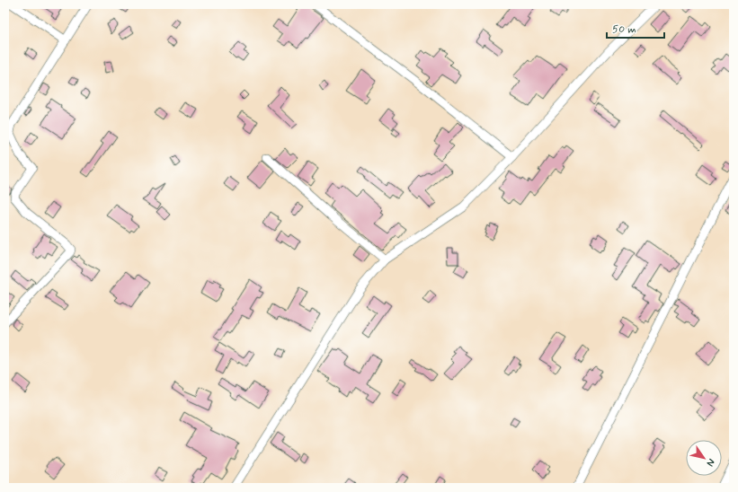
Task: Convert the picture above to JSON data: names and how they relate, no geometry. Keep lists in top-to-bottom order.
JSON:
{
  "scale_bar": "50 m",
  "north": "bottom right"
}
